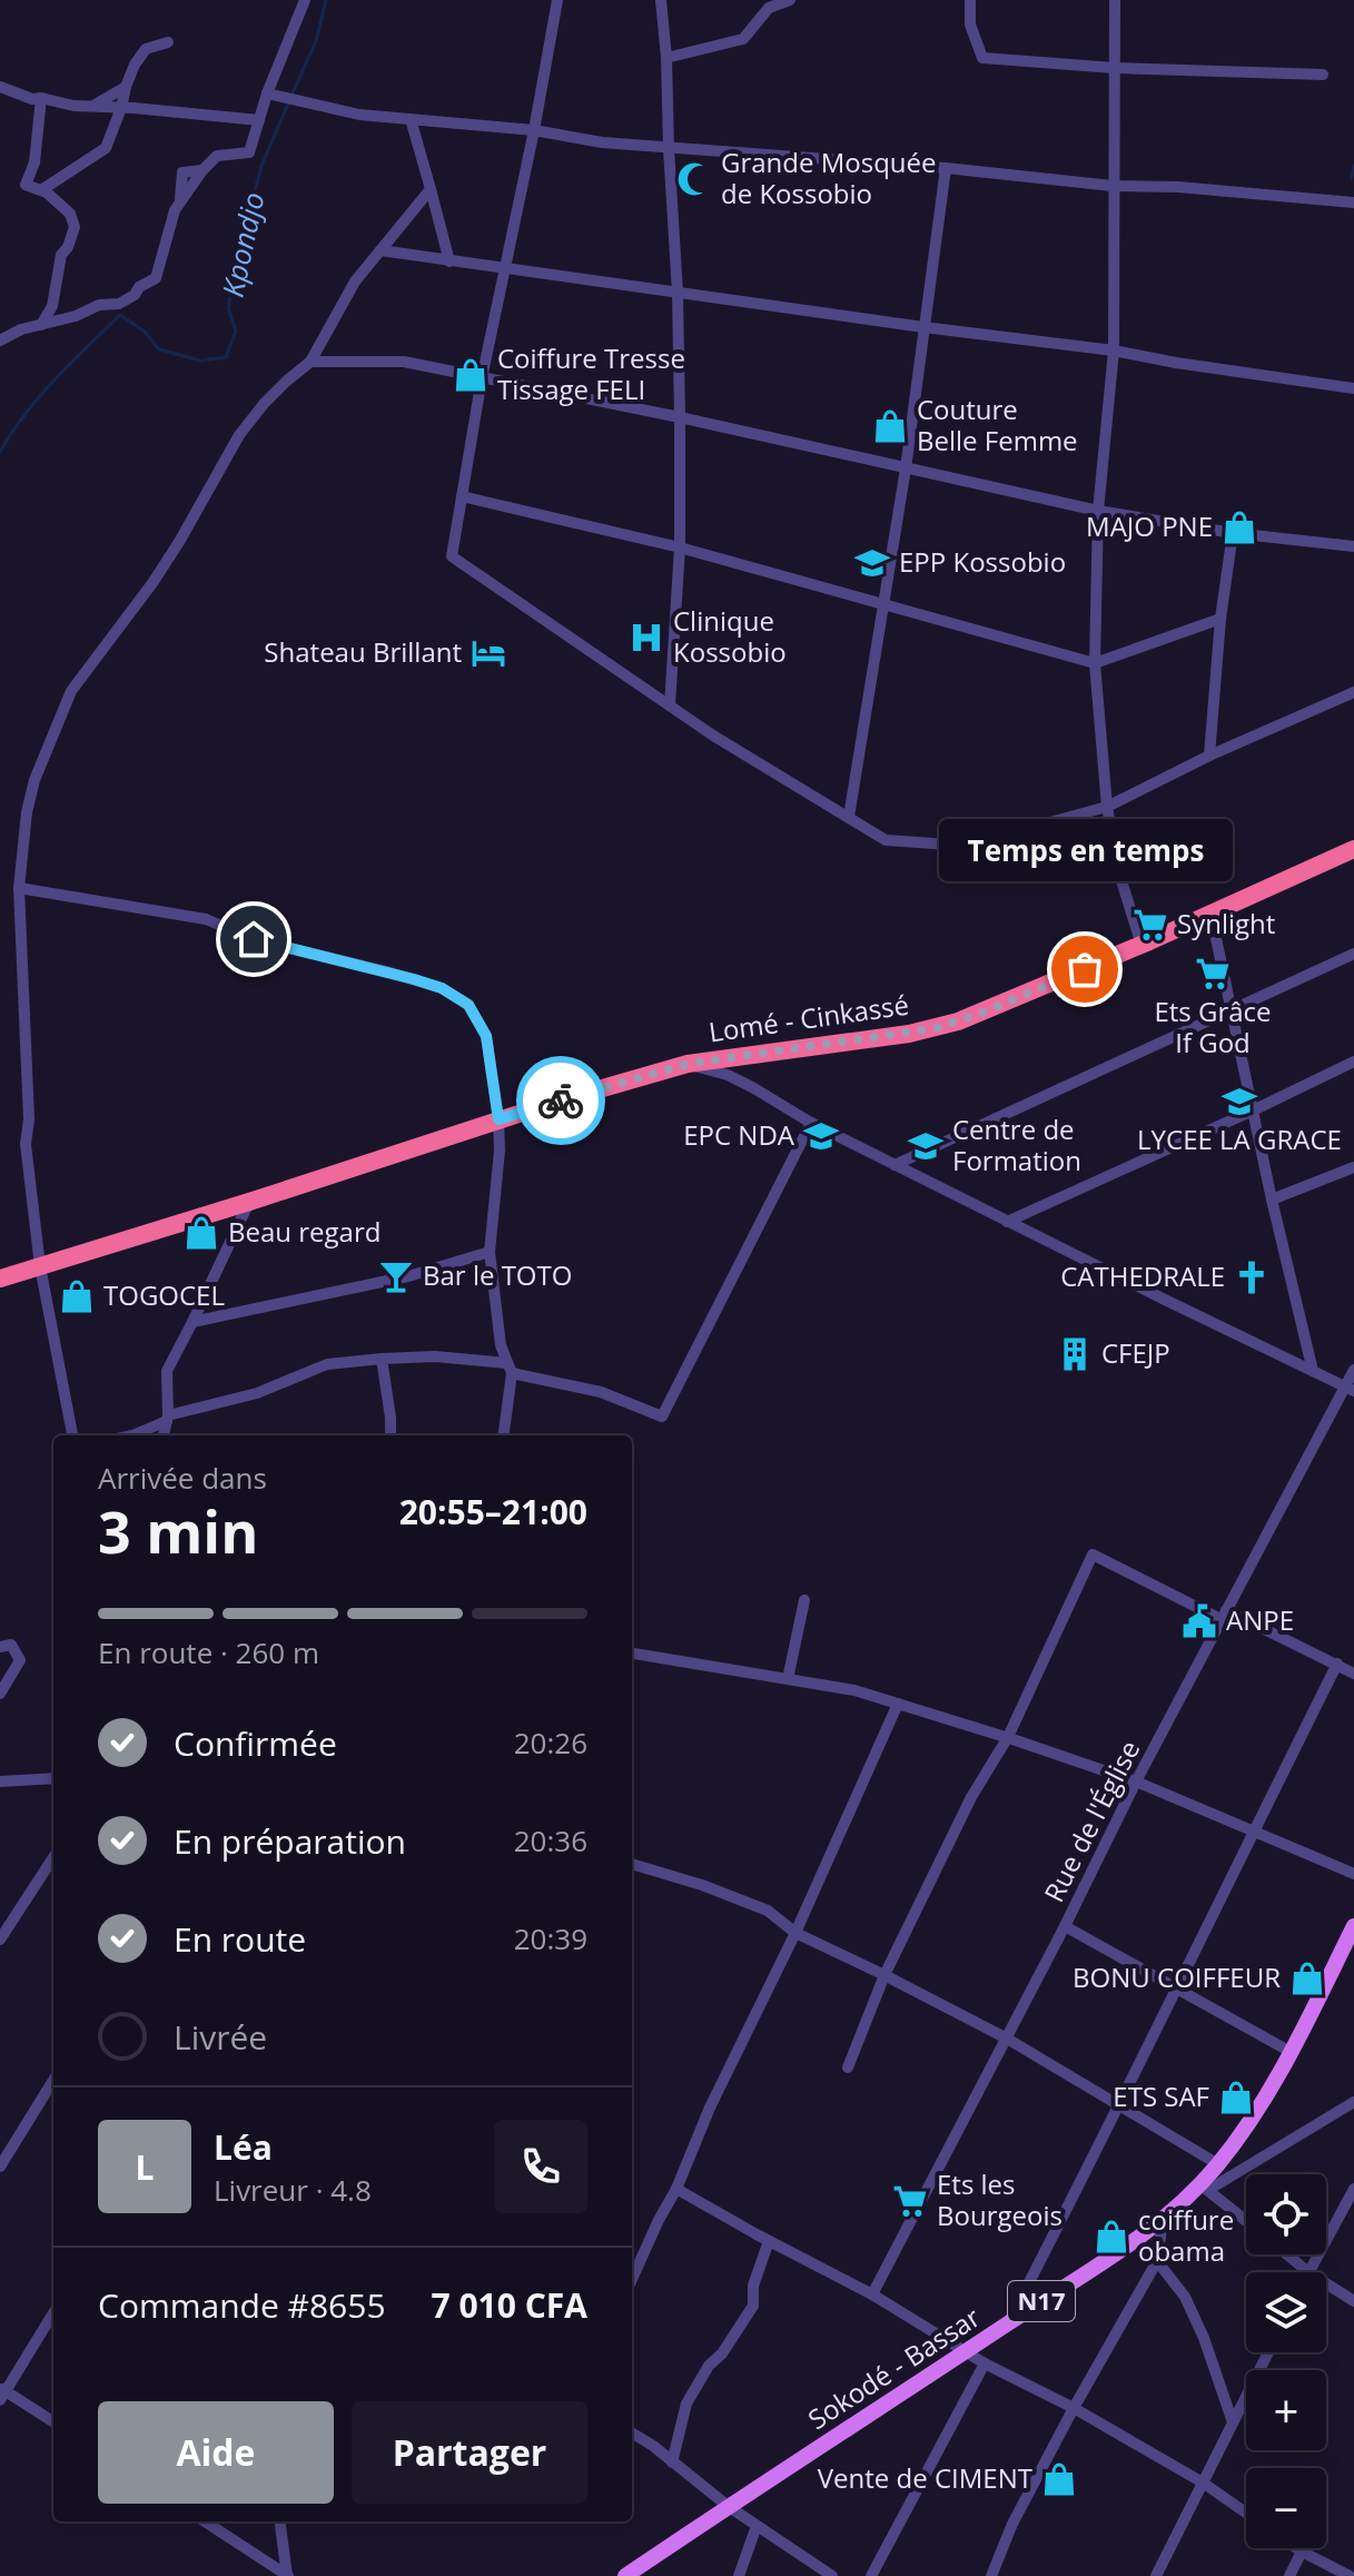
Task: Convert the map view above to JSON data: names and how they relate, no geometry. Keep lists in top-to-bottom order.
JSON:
{
  "streets": {
    "highway": ["Lomé - Cinkassé"],
    "main road": ["N17", "Sokodé - Bassar"],
    "street": ["Rue de l'Église"]
  },
  "water": ["Kpondjo"],
  "places": {
    "mosque": ["Grande Mosquée de Kossobio"],
    "shop": [
      "Coiffure Tresse Tissage FELI",
      "Couture Belle Femme",
      "MAJO PNE",
      "Beau regard",
      "TOGOCEL",
      "BONU COIFFEUR",
      "ETS SAF",
      "coiffure obama",
      "Vente de CIMENT"
    ],
    "school or university": [
      "EPP Kossobio",
      "LYCEE LA GRACE",
      "EPC NDA",
      "Centre de Formation"
    ],
    "hospital": ["Clinique Kossobio"],
    "hotel": ["Shateau Brillant"],
    "supermarket": ["Synlight", "Ets Grâce If God", "Ets les Bourgeois"],
    "other": ["Temps en temps"],
    "bar": ["Bar le TOTO"],
    "church": ["CATHEDRALE"],
    "building": ["CFEJP"],
    "public building": ["ANPE"]
  },
  "page": {
    "bubble": "Temps en temps",
    "heading": ["3 min", "Arrivée dans", "20:55–21:00"],
    "panel": [
      "Léa",
      "Livreur · 4.8",
      "Commande #8655",
      "7 010 CFA"
    ],
    "bar": "En route · 260 m",
    "list": [
      ["Confirmée", "20:26"],
      ["En préparation", "20:36"],
      ["En route", "20:39"],
      "Livrée"
    ],
    "round": "L",
    "map_buttons": ["+", "−"],
    "buttons": ["Aide", "Partager"]
  }
}
